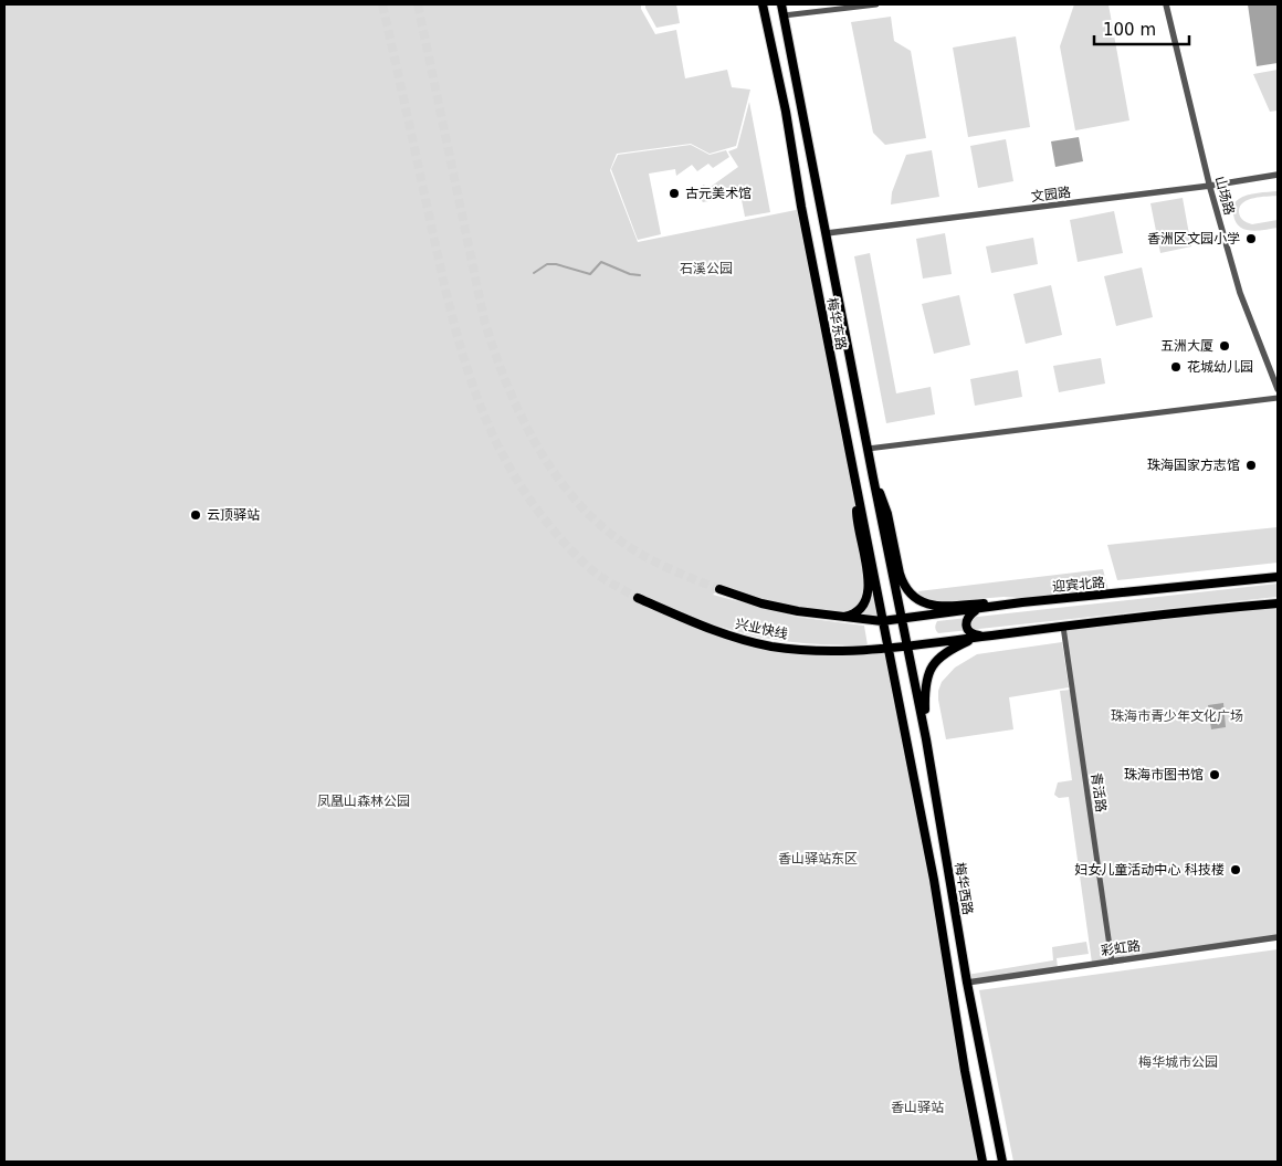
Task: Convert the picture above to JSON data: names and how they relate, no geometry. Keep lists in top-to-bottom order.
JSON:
{
  "streets": {
    "main road": [
      "梅华东路",
      "迎宾北路",
      "兴业快线",
      "梅华西路"
    ],
    "street": [
      "文园路",
      "山场路",
      "青活路",
      "彩虹路"
    ]
  },
  "crossings": [
    ["文园路", "山场路"],
    ["文园路", "梅华东路"],
    ["梅华东路", "迎宾北路"],
    ["梅华东路", "兴业快线"],
    ["梅华东路", "梅华西路"],
    ["迎宾北路", "兴业快线"],
    ["迎宾北路", "梅华西路"],
    ["兴业快线", "梅华西路"],
    ["青活路", "彩虹路"],
    ["梅华西路", "彩虹路"]
  ],
  "parks": [
    "石溪公园",
    "珠海市青少年文化广场",
    "凤凰山森林公园",
    "香山驿站东区",
    "梅华城市公园",
    "香山驿站"
  ],
  "places": [
    "古元美术馆",
    "香洲区文园小学",
    "五洲大厦",
    "花城幼儿园",
    "珠海国家方志馆",
    "云顶驿站",
    "珠海市图书馆",
    "妇女儿童活动中心 科技楼"
  ],
  "scale_bar": "100 m"
}
